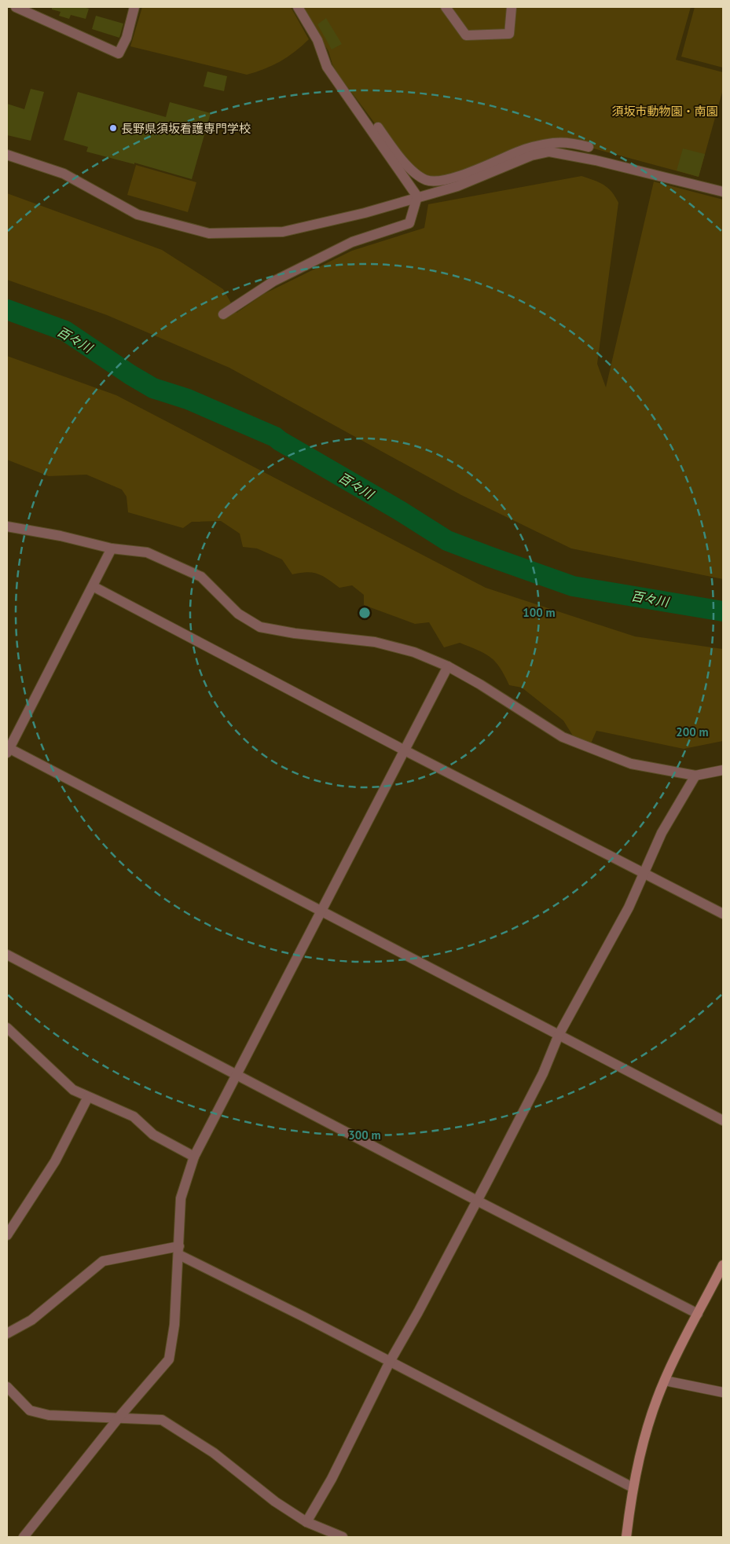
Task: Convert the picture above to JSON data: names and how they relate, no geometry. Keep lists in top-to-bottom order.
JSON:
{
  "water": ["百々川"],
  "parks": ["須坂市動物園・南園"],
  "places": ["長野県須坂看護専門学校"],
  "rings": ["100 m", "200 m", "300 m"]
}
